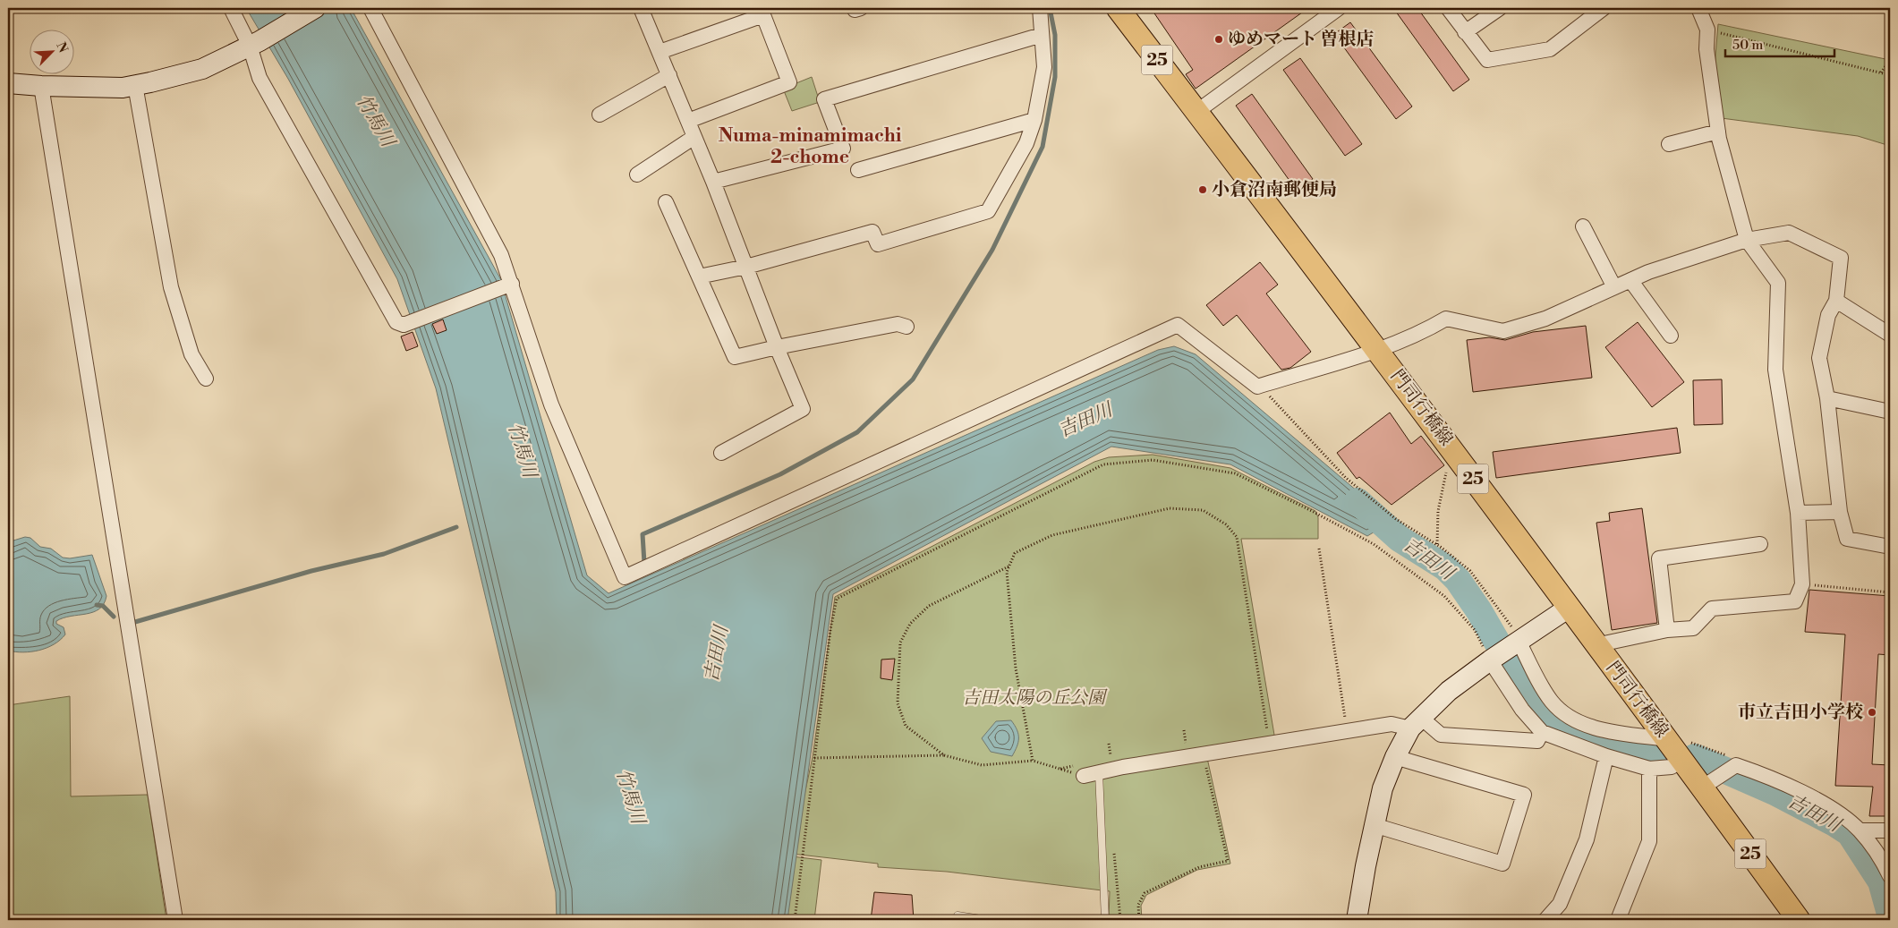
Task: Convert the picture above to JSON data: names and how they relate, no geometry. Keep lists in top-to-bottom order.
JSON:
{
  "streets": {
    "main road": ["25", "門司行橋線"]
  },
  "districts": ["Numa-minamimachi 2-chome"],
  "water": ["竹馬川", "吉田川"],
  "parks": ["吉田太陽の丘公園"],
  "places": ["ゆめマート 曽根店", "小倉沼南郵便局", "市立吉田小学校"],
  "scale_bar": "50 m",
  "north": "top right"
}
